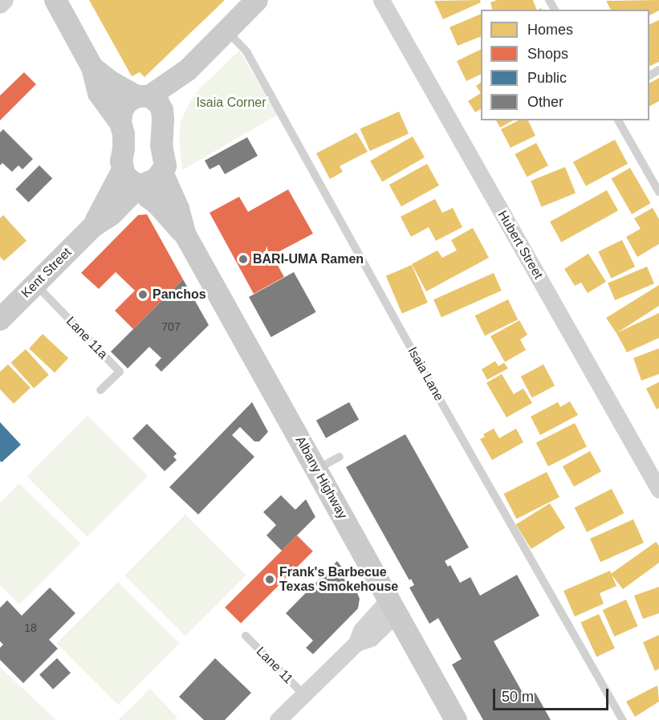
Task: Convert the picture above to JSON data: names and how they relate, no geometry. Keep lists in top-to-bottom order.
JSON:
{
  "streets": {
    "main road": ["Kent Street", "Albany Highway"],
    "street": ["Hubert Street"],
    "lane": ["Lane 11a", "Isaia Lane", "Lane 11"]
  },
  "crossings": [
    ["Kent Street", "Lane 11a"],
    ["Kent Street", "Albany Highway"]
  ],
  "parks": ["Isaia Corner"],
  "places": ["BARI-UMA Ramen", "Panchos", "Frank's Barbecue Texas Smokehouse"],
  "house_numbers": ["707", "18"],
  "legend": [
    "Homes",
    "Shops",
    "Public",
    "Other"
  ],
  "scale_bar": "50 m"
}
